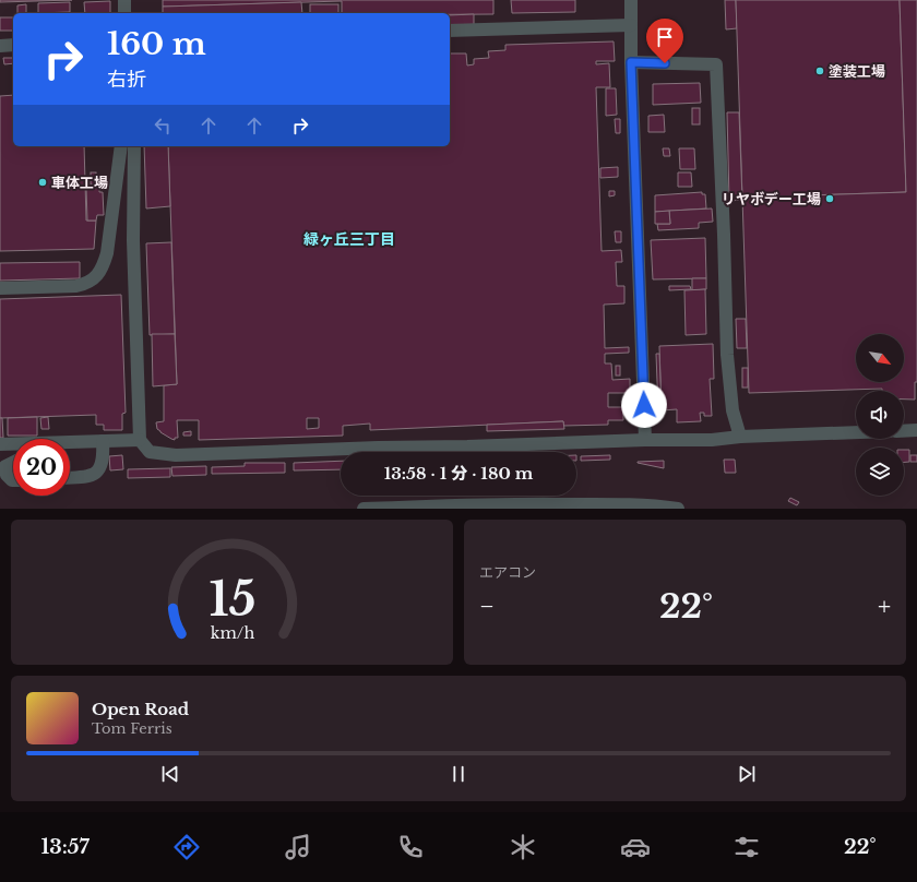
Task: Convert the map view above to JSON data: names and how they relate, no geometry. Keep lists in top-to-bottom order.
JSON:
{
  "districts": ["緑ヶ丘三丁目"],
  "places": ["塗装工場", "車体工場", "リヤボデー工場"],
  "north": "bottom right",
  "page": {
    "turn": ["160 m", "右折"],
    "limit": "20",
    "trip": "13:58 · 1 分 · 180 m",
    "tile": "エアコン",
    "heat": ["−", "22°", "+"],
    "song": ["Open Road", "Tom Ferris"],
    "tabs": ["13:57", "22°"],
    "gauge": ["15", "km/h"]
  }
}
